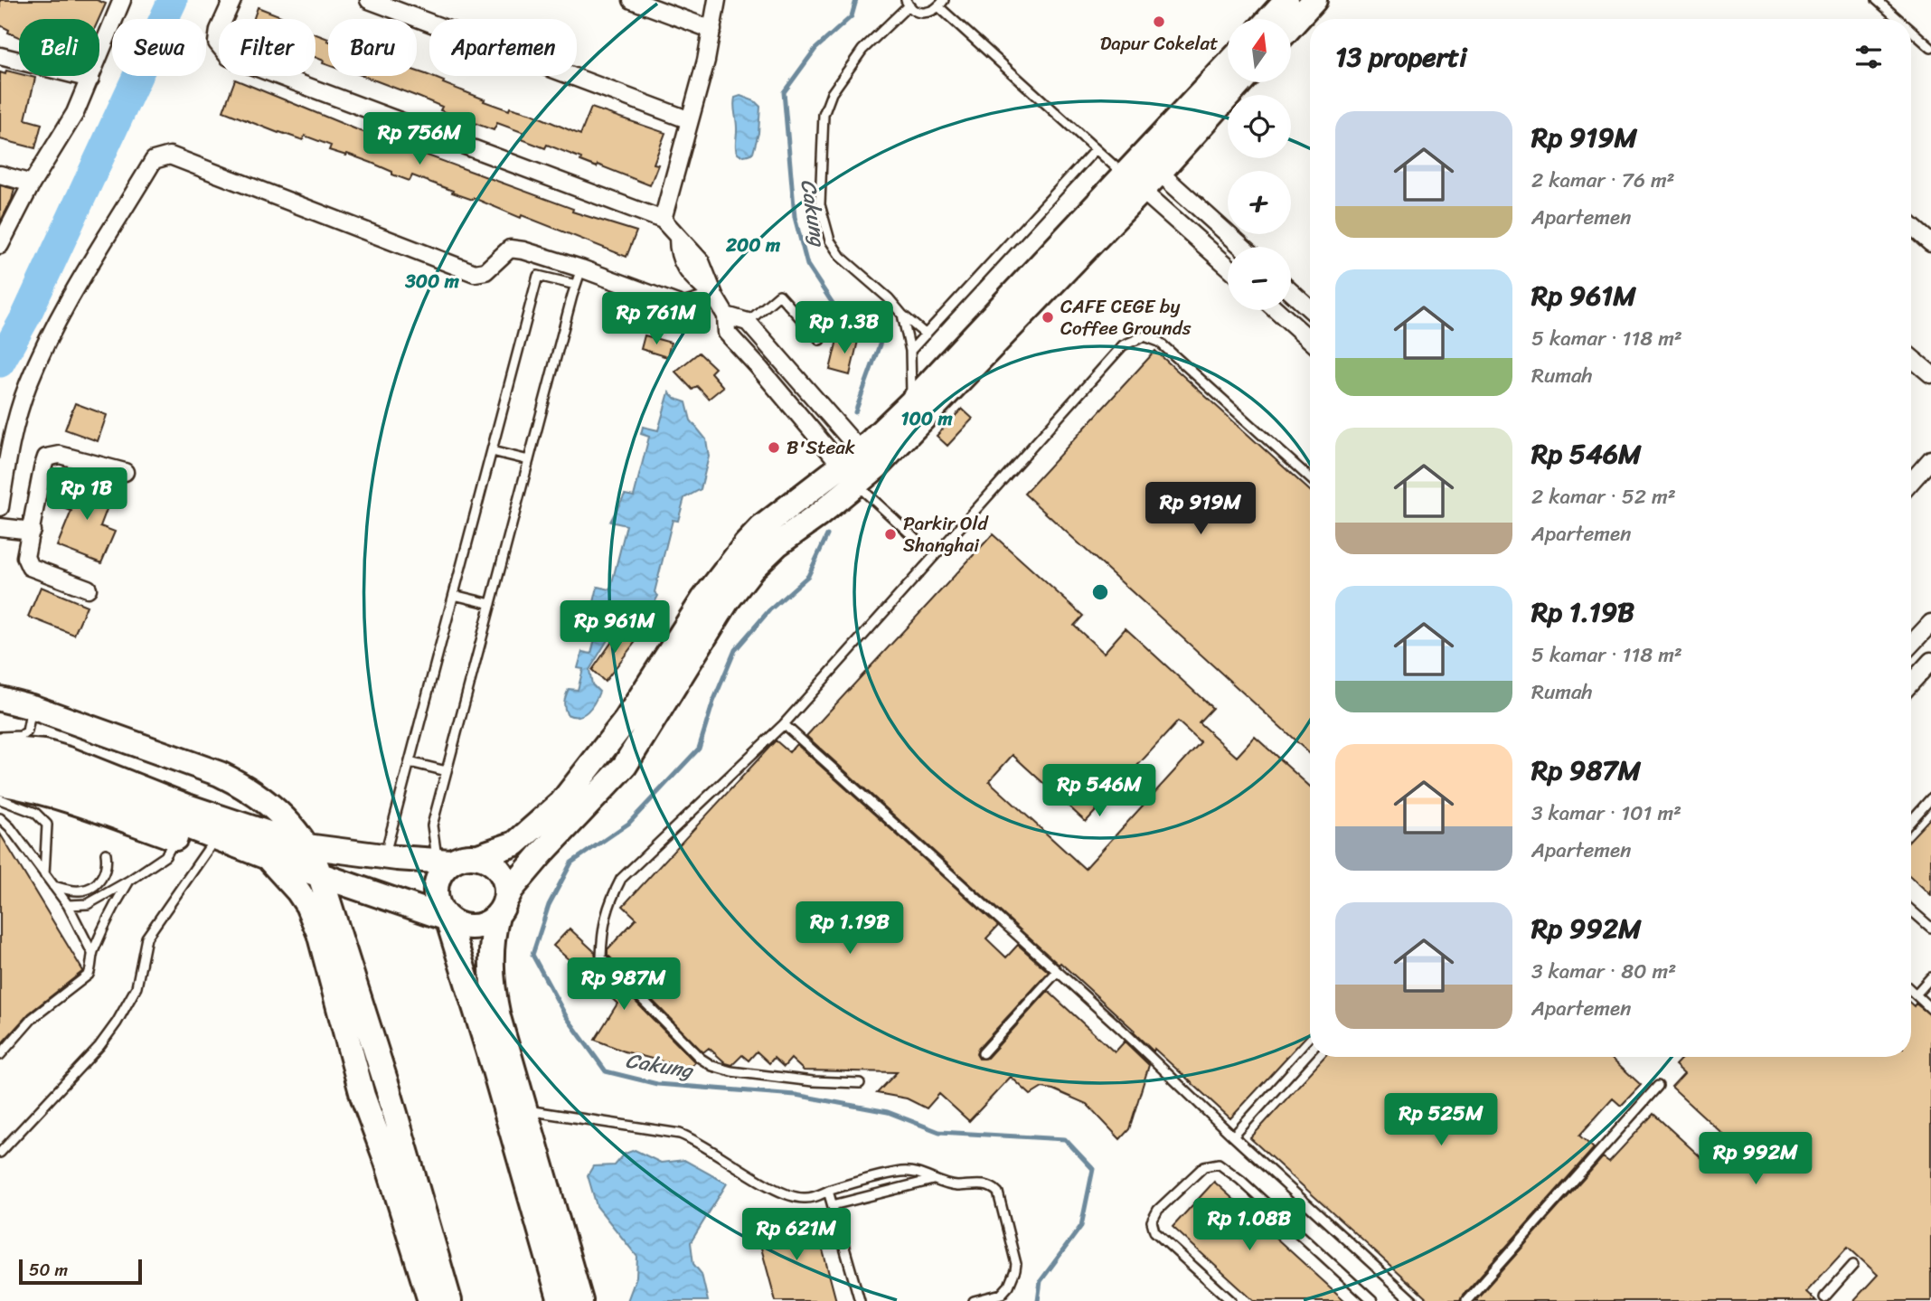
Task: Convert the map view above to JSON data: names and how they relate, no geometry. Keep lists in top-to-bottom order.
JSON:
{
  "water": ["Cakung"],
  "places": [
    "Dapur Cokelat",
    "CAFE CEGE by Coffee Grounds",
    "B'Steak",
    "Parkir Old Shanghai"
  ],
  "scale_bar": "50 m",
  "north": "top",
  "page": {
    "map_buttons": ["+", "−"],
    "chip": [
      "Beli",
      "Sewa",
      "Filter",
      "Baru",
      "Apartemen"
    ],
    "heading": "13 properti",
    "list": [
      {
        "name": "Rp 919M",
        "note": "2 kamar · 76 m² · Apartemen"
      },
      {
        "name": "Rp 961M",
        "note": "5 kamar · 118 m² · Rumah"
      },
      {
        "name": "Rp 546M",
        "note": "2 kamar · 52 m² · Apartemen"
      },
      {
        "name": "Rp 1.19B",
        "note": "5 kamar · 118 m² · Rumah"
      },
      {
        "name": "Rp 987M",
        "note": "3 kamar · 101 m² · Apartemen"
      },
      {
        "name": "Rp 992M",
        "note": "3 kamar · 80 m² · Apartemen"
      }
    ],
    "price": [
      "Rp 756M",
      "Rp 761M",
      "Rp 1.3B",
      "Rp 1B",
      "Rp 919M",
      "Rp 961M",
      "Rp 546M",
      "Rp 1.19B",
      "Rp 987M",
      "Rp 525M",
      "Rp 992M",
      "Rp 1.08B",
      "Rp 621M"
    ],
    "scale": "50 m"
  },
  "rings": ["200 m", "300 m", "100 m"]
}
